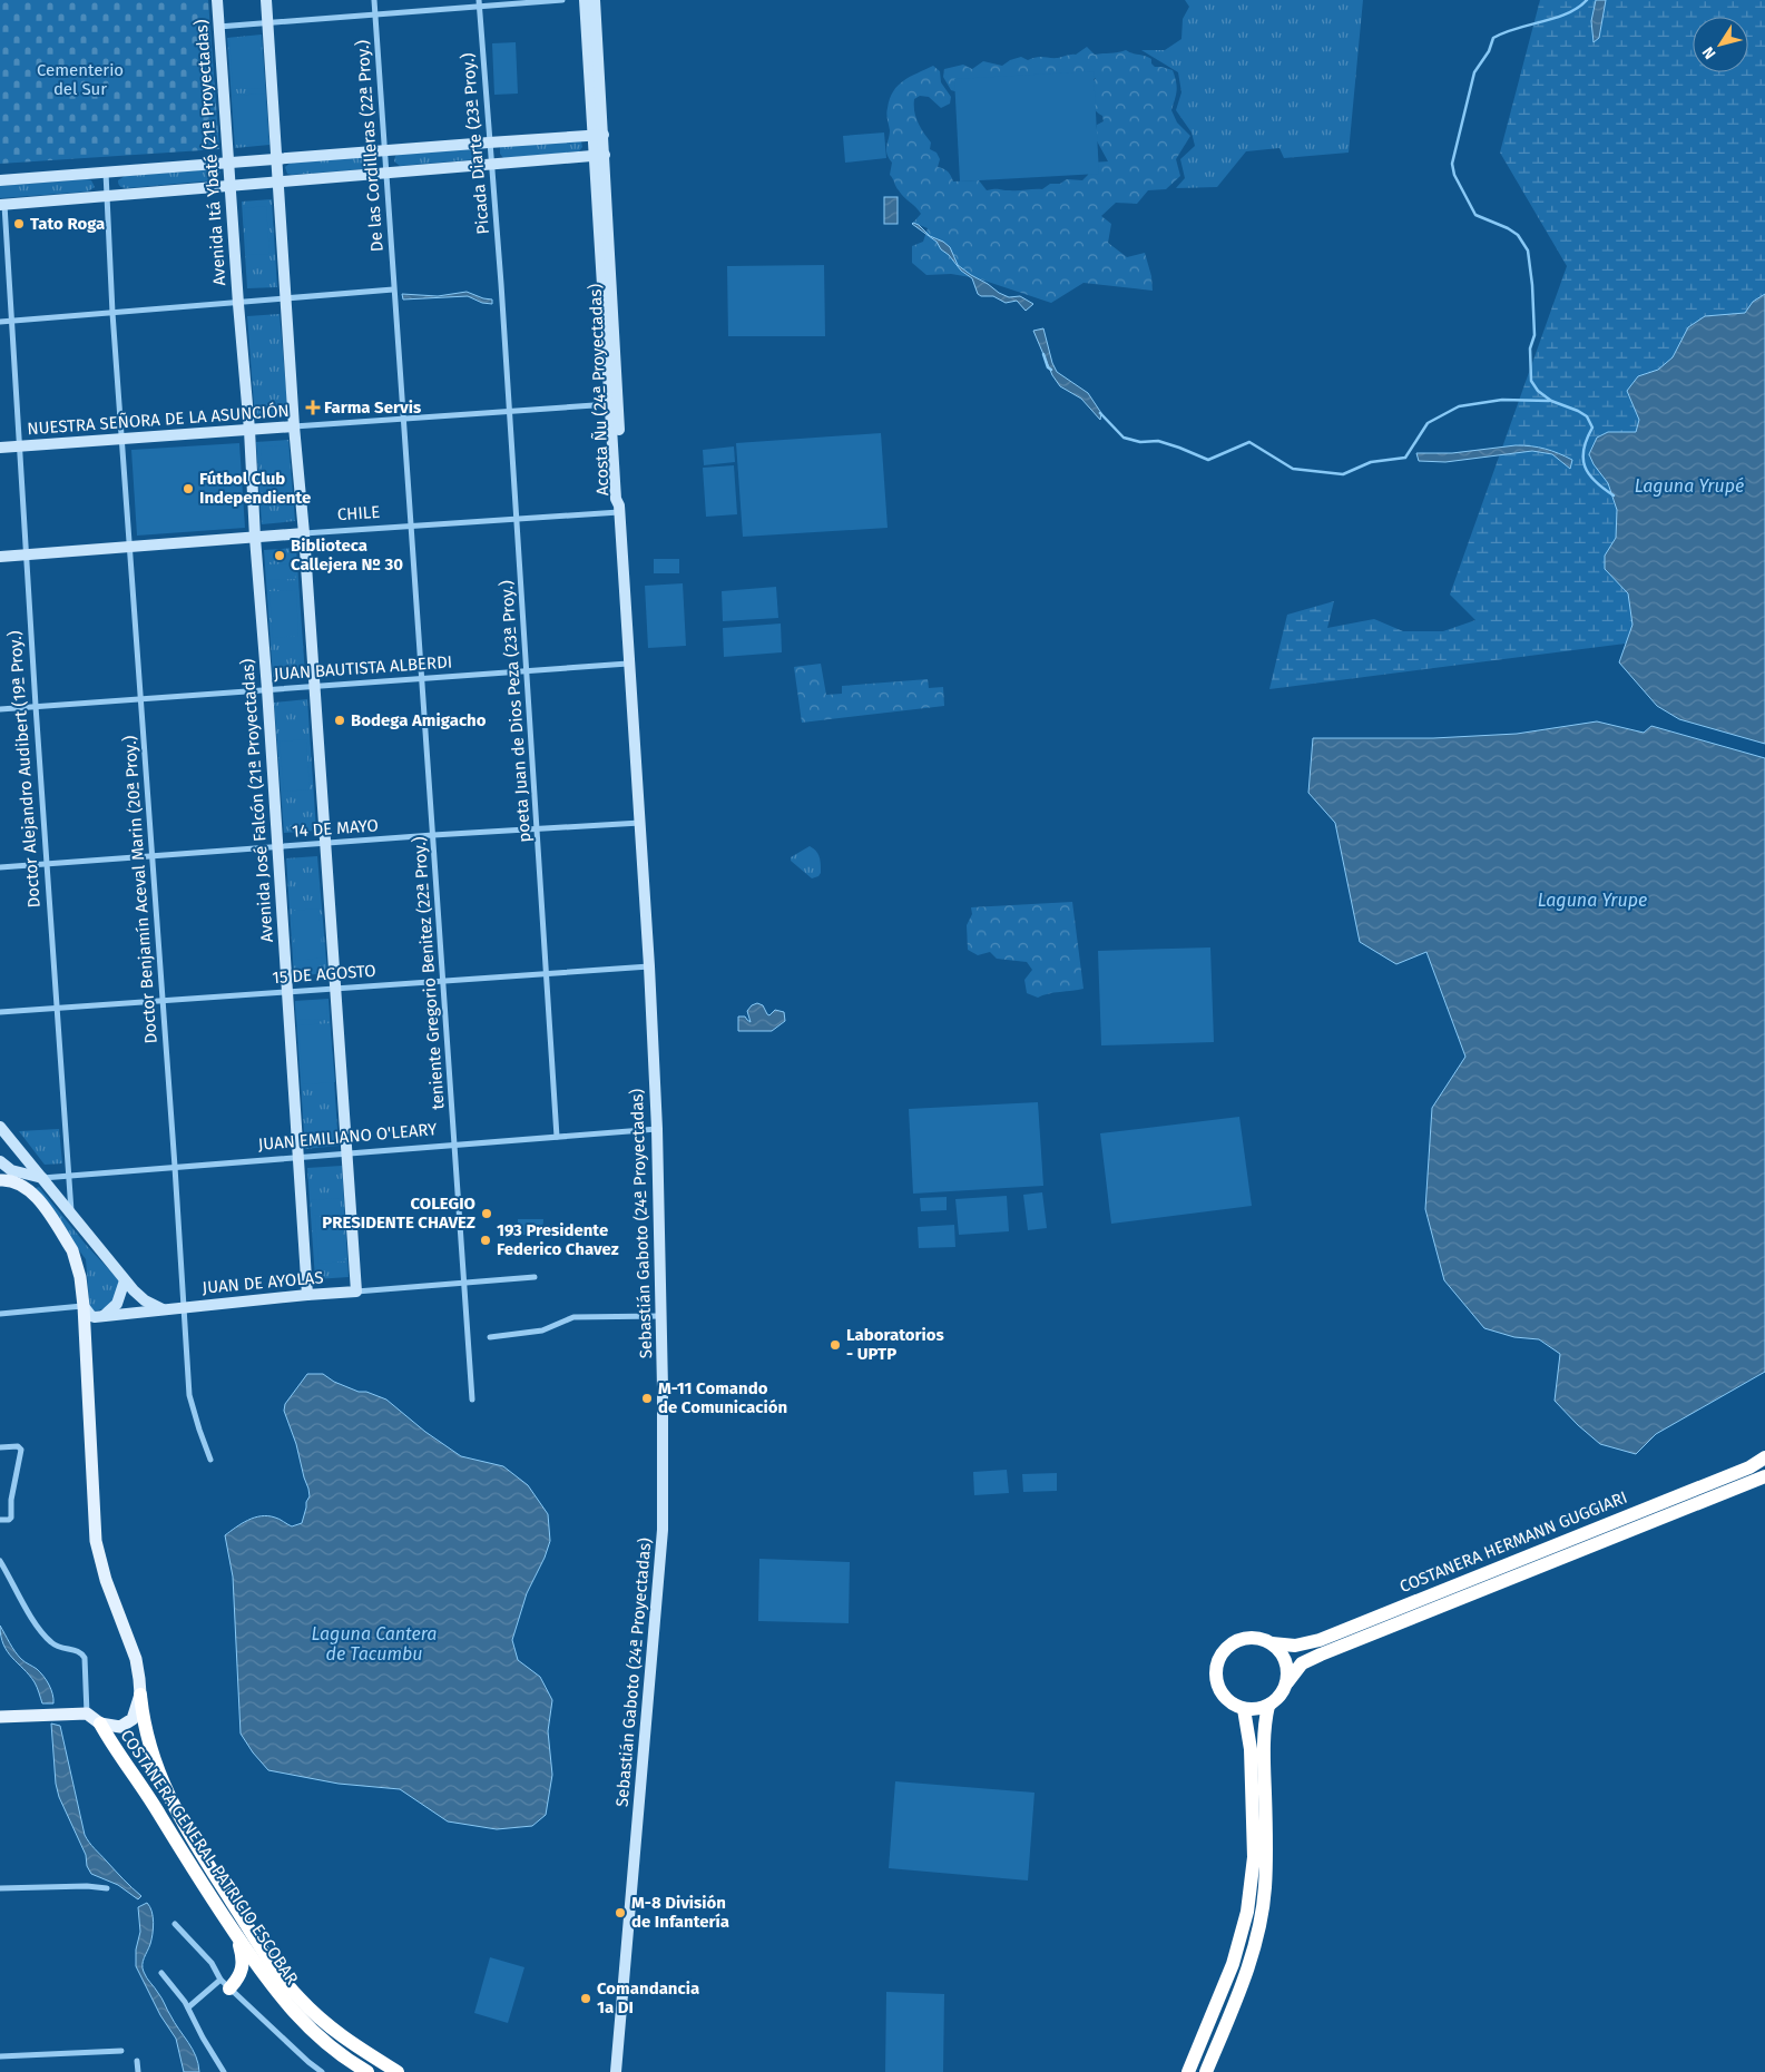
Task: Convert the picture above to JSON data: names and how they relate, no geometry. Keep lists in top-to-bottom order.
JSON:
{
  "streets": {
    "highway": ["COSTANERA HERMANN GUGGIARI", "COSTANERA GENERAL PATRICIO ESCOBAR"],
    "street": [
      "Picada Diarte (23ª Proy.)",
      "De las Cordilleras (22ª Proy.)",
      "Avenida Itá Ybaté (21ª Proyectadas)",
      "Acosta Ñu (24ª Proyectadas)",
      "NUESTRA SEÑORA DE LA ASUNCIÓN",
      "CHILE",
      "JUAN BAUTISTA ALBERDI",
      "poeta Juan de Dios Peza (23ª Proy.)",
      "Doctor Alejandro Audibert (19ª Proy.)",
      "Avenida José Falcón (21ª Proyectadas)",
      "14 DE MAYO",
      "Doctor Benjamín Aceval Marin (20ª Proy.)",
      "teniente Gregorio Benitez (22ª Proy.)",
      "15 DE AGOSTO",
      "JUAN EMILIANO O'LEARY",
      "Sebastián Gaboto (24ª Proyectadas)",
      "JUAN DE AYOLAS"
    ]
  },
  "crossings": [
    ["Picada Diarte (23ª Proy.)", "poeta Juan de Dios Peza (23ª Proy.)"],
    ["De las Cordilleras (22ª Proy.)", "NUESTRA SEÑORA DE LA ASUNCIÓN"],
    ["De las Cordilleras (22ª Proy.)", "CHILE"],
    ["De las Cordilleras (22ª Proy.)", "teniente Gregorio Benitez (22ª Proy.)"],
    ["Avenida Itá Ybaté (21ª Proyectadas)", "Avenida José Falcón (21ª Proyectadas)"],
    ["Acosta Ñu (24ª Proyectadas)", "NUESTRA SEÑORA DE LA ASUNCIÓN"],
    ["Acosta Ñu (24ª Proyectadas)", "CHILE"],
    ["NUESTRA SEÑORA DE LA ASUNCIÓN", "poeta Juan de Dios Peza (23ª Proy.)"],
    ["NUESTRA SEÑORA DE LA ASUNCIÓN", "Doctor Alejandro Audibert (19ª Proy.)"],
    ["NUESTRA SEÑORA DE LA ASUNCIÓN", "Avenida José Falcón (21ª Proyectadas)"],
    ["NUESTRA SEÑORA DE LA ASUNCIÓN", "Doctor Benjamín Aceval Marin (20ª Proy.)"],
    ["CHILE", "poeta Juan de Dios Peza (23ª Proy.)"],
    ["CHILE", "Doctor Alejandro Audibert (19ª Proy.)"],
    ["CHILE", "Avenida José Falcón (21ª Proyectadas)"],
    ["CHILE", "Doctor Benjamín Aceval Marin (20ª Proy.)"],
    ["CHILE", "teniente Gregorio Benitez (22ª Proy.)"],
    ["JUAN BAUTISTA ALBERDI", "poeta Juan de Dios Peza (23ª Proy.)"],
    ["JUAN BAUTISTA ALBERDI", "Doctor Alejandro Audibert (19ª Proy.)"],
    ["JUAN BAUTISTA ALBERDI", "Avenida José Falcón (21ª Proyectadas)"],
    ["JUAN BAUTISTA ALBERDI", "Doctor Benjamín Aceval Marin (20ª Proy.)"],
    ["JUAN BAUTISTA ALBERDI", "teniente Gregorio Benitez (22ª Proy.)"],
    ["JUAN BAUTISTA ALBERDI", "Sebastián Gaboto (24ª Proyectadas)"],
    ["poeta Juan de Dios Peza (23ª Proy.)", "14 DE MAYO"],
    ["poeta Juan de Dios Peza (23ª Proy.)", "15 DE AGOSTO"],
    ["poeta Juan de Dios Peza (23ª Proy.)", "JUAN EMILIANO O'LEARY"],
    ["Doctor Alejandro Audibert (19ª Proy.)", "14 DE MAYO"],
    ["Doctor Alejandro Audibert (19ª Proy.)", "15 DE AGOSTO"],
    ["Doctor Alejandro Audibert (19ª Proy.)", "JUAN EMILIANO O'LEARY"],
    ["Avenida José Falcón (21ª Proyectadas)", "14 DE MAYO"],
    ["Avenida José Falcón (21ª Proyectadas)", "15 DE AGOSTO"],
    ["Avenida José Falcón (21ª Proyectadas)", "JUAN EMILIANO O'LEARY"],
    ["Avenida José Falcón (21ª Proyectadas)", "JUAN DE AYOLAS"],
    ["14 DE MAYO", "Doctor Benjamín Aceval Marin (20ª Proy.)"],
    ["14 DE MAYO", "teniente Gregorio Benitez (22ª Proy.)"],
    ["14 DE MAYO", "Sebastián Gaboto (24ª Proyectadas)"],
    ["Doctor Benjamín Aceval Marin (20ª Proy.)", "15 DE AGOSTO"],
    ["Doctor Benjamín Aceval Marin (20ª Proy.)", "JUAN EMILIANO O'LEARY"],
    ["Doctor Benjamín Aceval Marin (20ª Proy.)", "JUAN DE AYOLAS"],
    ["teniente Gregorio Benitez (22ª Proy.)", "15 DE AGOSTO"],
    ["teniente Gregorio Benitez (22ª Proy.)", "JUAN EMILIANO O'LEARY"],
    ["teniente Gregorio Benitez (22ª Proy.)", "JUAN DE AYOLAS"],
    ["15 DE AGOSTO", "Sebastián Gaboto (24ª Proyectadas)"],
    ["JUAN EMILIANO O'LEARY", "Sebastián Gaboto (24ª Proyectadas)"]
  ],
  "water": ["Laguna Yrupé", "Laguna Yrupe", "Laguna Cantera de Tacumbu"],
  "parks": ["Cementerio del Sur"],
  "places": {
    "other": [
      "Tato Roga",
      "Fútbol Club Independiente",
      "Biblioteca Callejera Nº 30",
      "Bodega Amigacho",
      "COLEGIO PRESIDENTE CHAVEZ",
      "193 Presidente Federico Chavez",
      "Laboratorios - UPTP",
      "M-11 Comando de Comunicación",
      "M-8 División de Infantería",
      "Comandancia 1a DI"
    ],
    "health": ["Farma Servis"]
  },
  "north": "bottom left"
}
